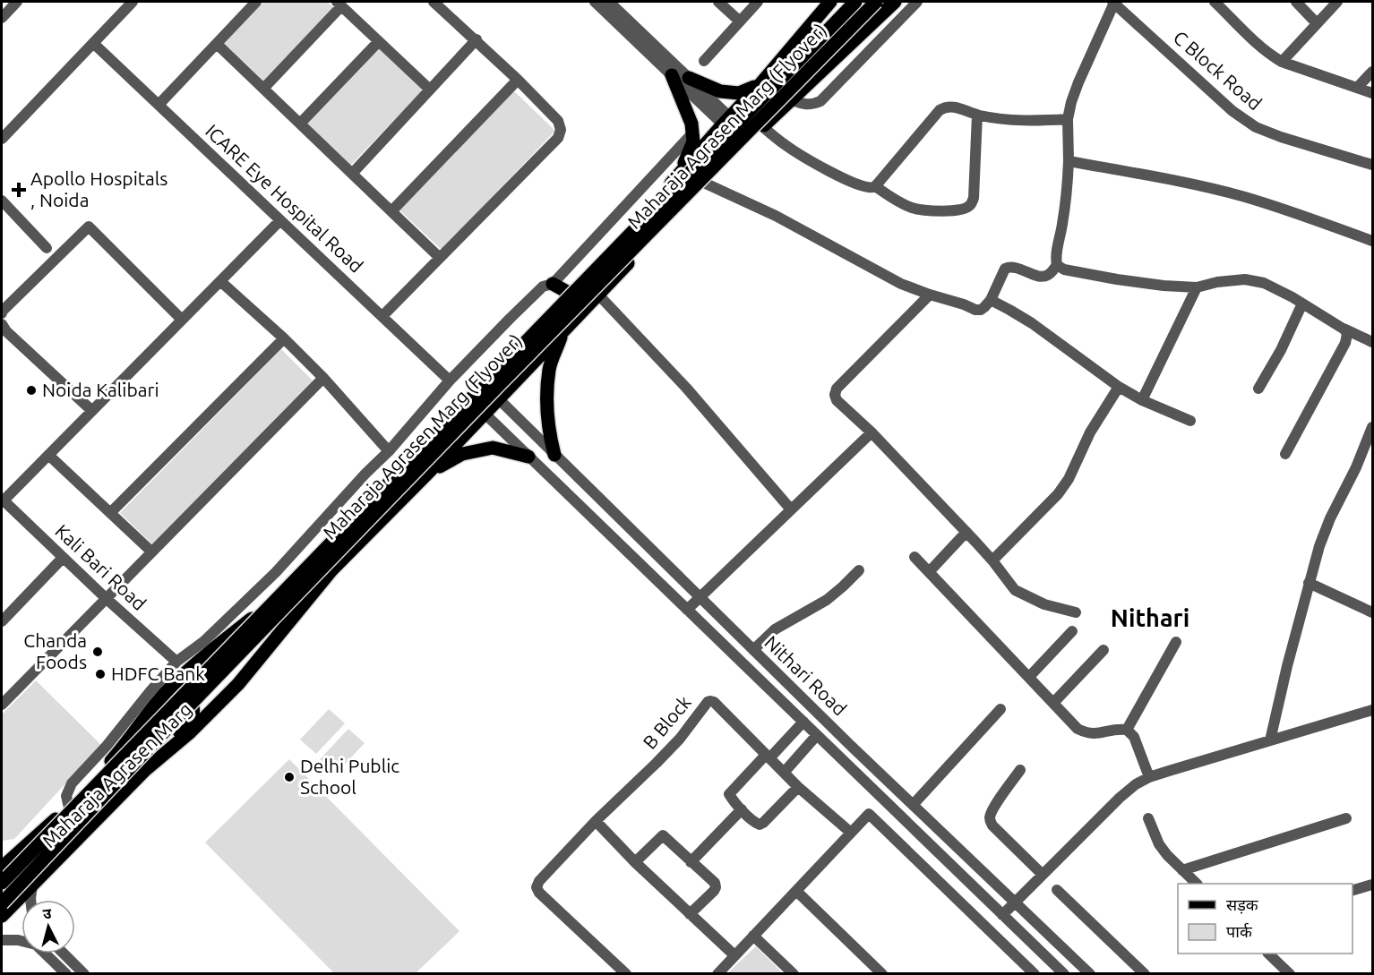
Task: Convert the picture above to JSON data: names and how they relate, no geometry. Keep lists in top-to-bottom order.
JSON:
{
  "streets": {
    "main road": ["Maharaja Agrasen Marg (Flyover)", "Maharaja Agrasen Marg"],
    "street": [
      "C Block Road",
      "ICARE Eye Hospital Road",
      "Kali Bari Road",
      "Nithari Road",
      "B Block"
    ]
  },
  "crossings": [
    ["Maharaja Agrasen Marg (Flyover)", "Maharaja Agrasen Marg"],
    ["Nithari Road", "Maharaja Agrasen Marg"]
  ],
  "districts": ["Nithari"],
  "places": {
    "health": ["Apollo Hospitals , Noida"],
    "other": [
      "Noida Kalibari",
      "Chanda Foods",
      "HDFC Bank",
      "Delhi Public School"
    ]
  },
  "legend": ["सड़क", "पार्क"],
  "north": "top"
}
